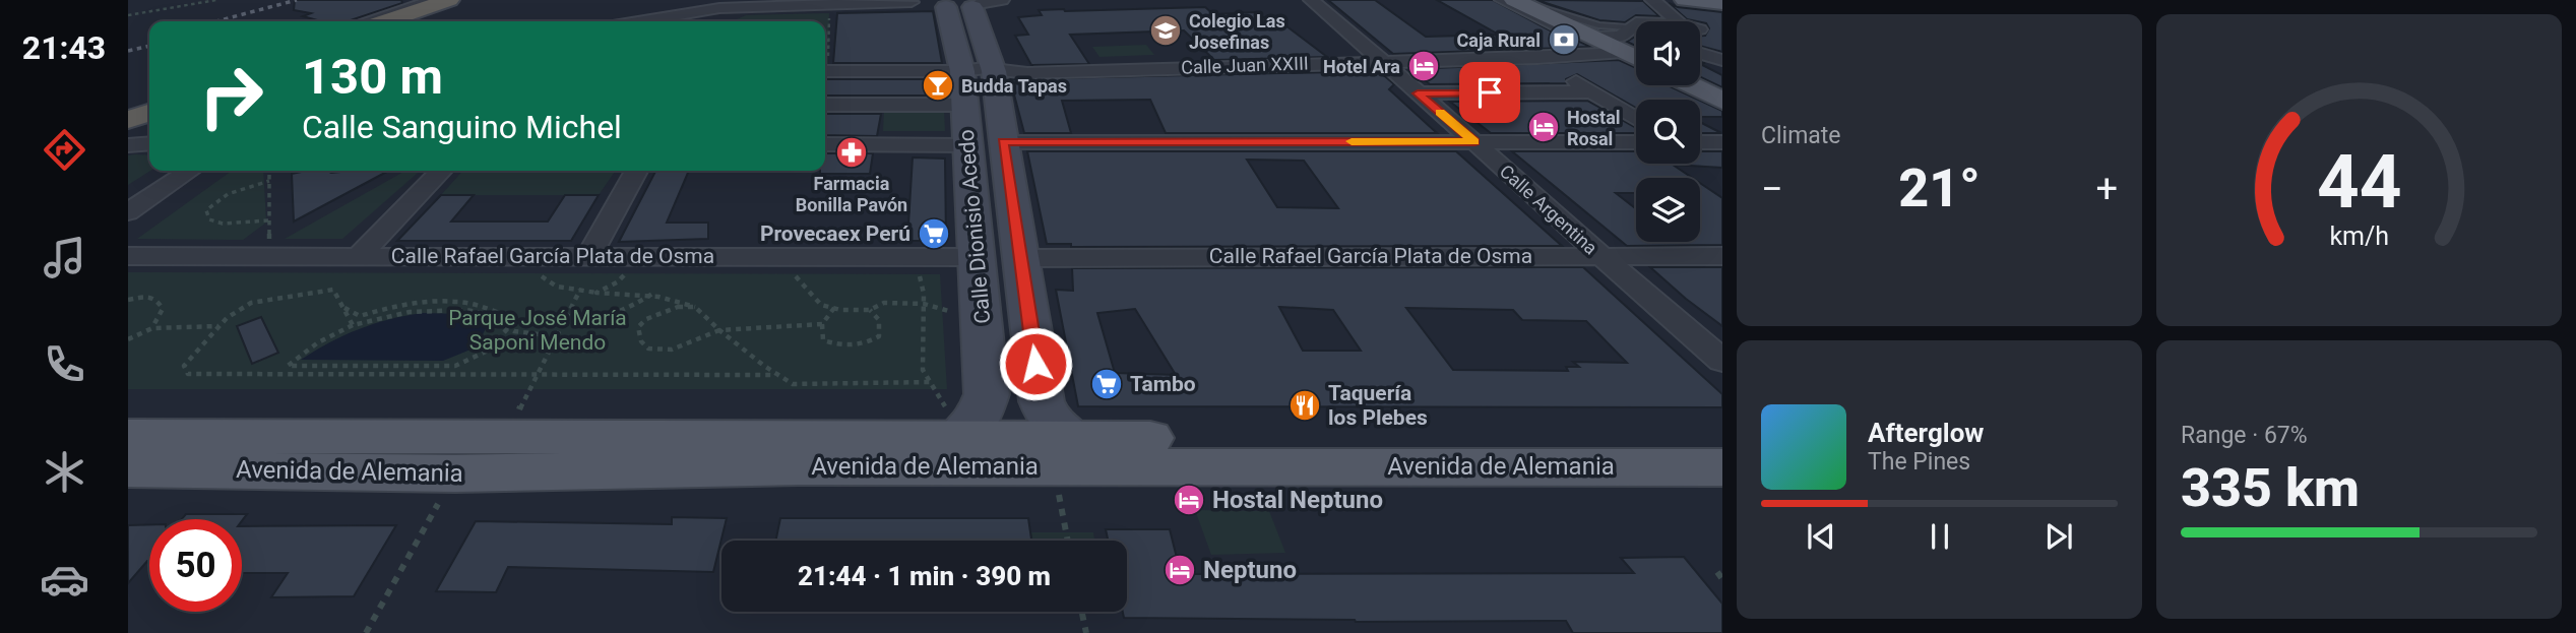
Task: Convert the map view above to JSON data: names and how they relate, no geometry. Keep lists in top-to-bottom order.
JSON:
{
  "streets": {
    "main road": ["Calle Dionisio Acedo", "Avenida de Alemania"],
    "street": ["Calle Juan XXIII", "Calle Argentina", "Calle Rafael García Plata de Osma"]
  },
  "crossings": [
    ["Calle Juan XXIII", "Calle Argentina"],
    ["Calle Juan XXIII", "Calle Dionisio Acedo"],
    ["Calle Argentina", "Calle Rafael García Plata de Osma"],
    ["Calle Dionisio Acedo", "Calle Rafael García Plata de Osma"],
    ["Calle Dionisio Acedo", "Avenida de Alemania"]
  ],
  "parks": ["Parque José María Saponi Mendo"],
  "places": {
    "school or university": ["Colegio Las Josefinas"],
    "bank": ["Caja Rural"],
    "hotel": [
      "Hotel Ara",
      "Hostal Rosal",
      "Hostal Neptuno",
      "Neptuno"
    ],
    "bar": ["Budda Tapas"],
    "pharmacy": ["Farmacia Bonilla Pavón"],
    "supermarket": ["Provecaex Perú", "Tambo"],
    "restaurant": ["Taquería los Plebes"]
  },
  "page": {
    "tabs": "21:43",
    "tile": [
      "Climate",
      ["Range · 67%", "335 km"]
    ],
    "turn": ["130 m", "Calle Sanguino Michel"],
    "heat": ["−", "21°", "+"],
    "song": ["Afterglow", "The Pines"],
    "limit": "50",
    "trip": "21:44 · 1 min · 390 m",
    "gauge": ["44", "km/h"]
  }
}
